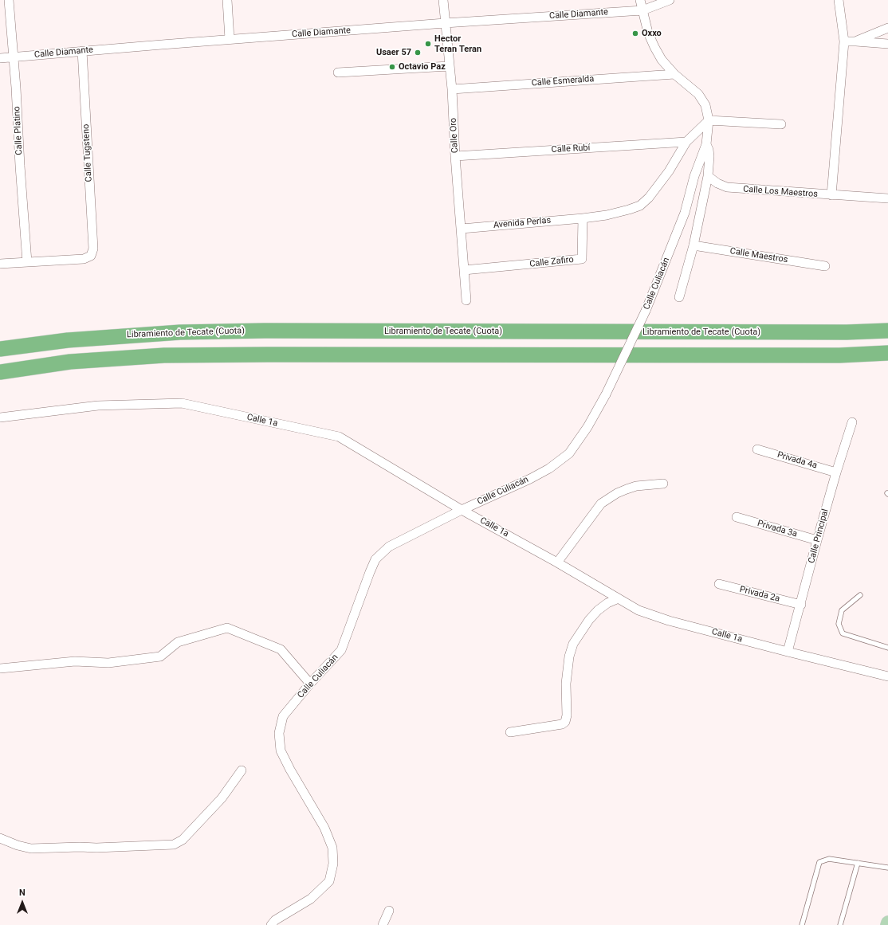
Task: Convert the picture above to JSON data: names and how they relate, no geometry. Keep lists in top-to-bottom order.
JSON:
{
  "streets": {
    "highway": ["Libramiento de Tecate (Cuota)"],
    "street": [
      "Calle Diamante",
      "Calle Esmeralda",
      "Calle Platino",
      "Calle Oro",
      "Calle Rubí",
      "Calle Tugsteno",
      "Calle Los Maestros",
      "Avenida Perlas",
      "Calle Maestros",
      "Calle Zafiro",
      "Calle Culiacán",
      "Calle 1a",
      "Privada 4a",
      "Privada 3a",
      "Calle Principal",
      "Privada 2a"
    ]
  },
  "crossings": [
    ["Calle Diamante", "Calle Platino"],
    ["Calle Diamante", "Calle Oro"],
    ["Calle Diamante", "Calle Tugsteno"],
    ["Calle Diamante", "Calle Culiacán"],
    ["Calle Esmeralda", "Calle Oro"],
    ["Calle Esmeralda", "Calle Culiacán"],
    ["Calle Platino", "Calle Tugsteno"],
    ["Calle Oro", "Calle Rubí"],
    ["Calle Oro", "Avenida Perlas"],
    ["Calle Oro", "Calle Zafiro"],
    ["Avenida Perlas", "Calle Zafiro"],
    ["Calle Culiacán", "Calle 1a"],
    ["Calle 1a", "Calle Principal"],
    ["Privada 4a", "Calle Principal"],
    ["Privada 3a", "Calle Principal"],
    ["Calle Principal", "Privada 2a"]
  ],
  "places": [
    "Oxxo",
    "Hector Teran Teran",
    "Usaer 57",
    "Octavio Paz"
  ],
  "north": "top"
}
